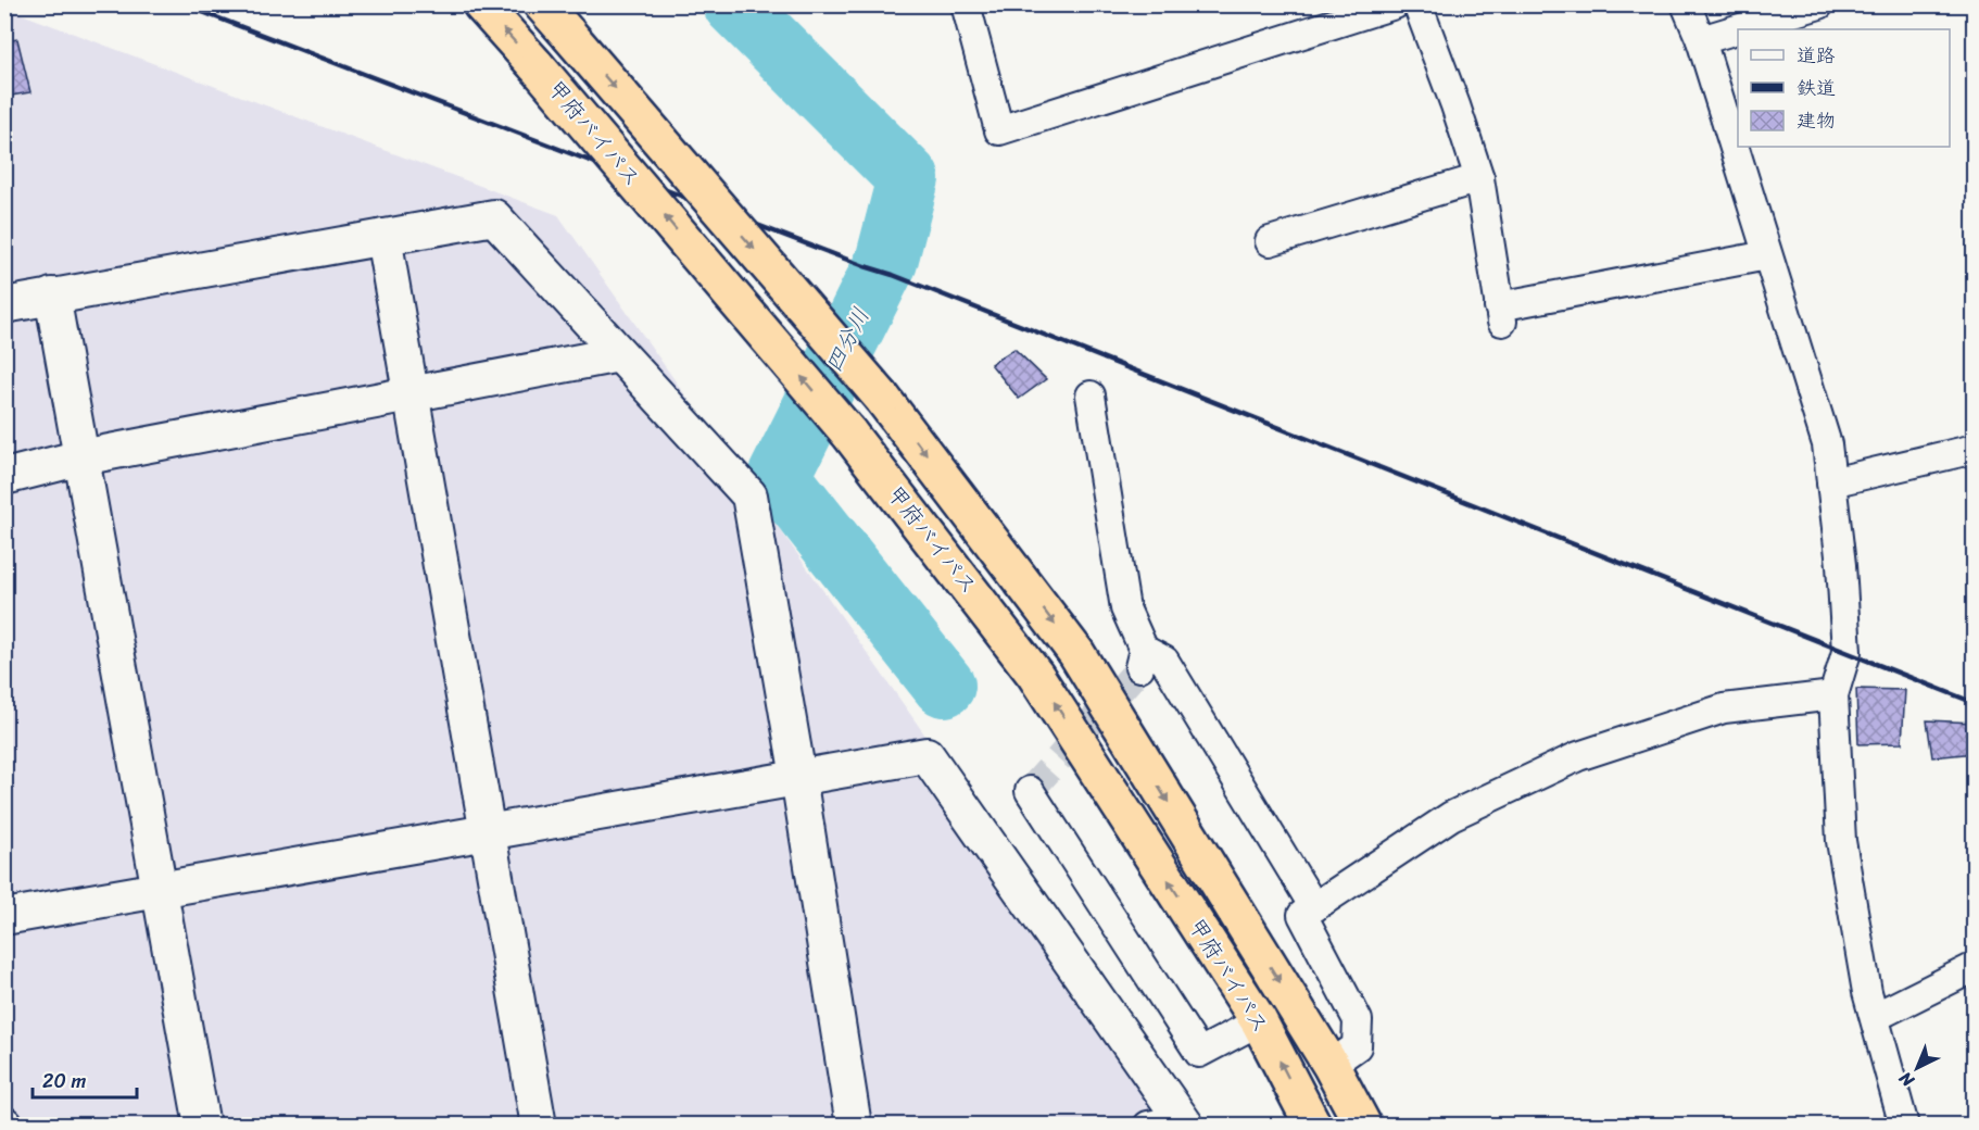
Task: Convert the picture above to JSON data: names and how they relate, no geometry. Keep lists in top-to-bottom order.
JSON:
{
  "streets": {
    "highway": ["甲府バイパス"]
  },
  "water": ["四分川"],
  "legend": ["道路", "鉄道", "建物"],
  "scale_bar": "20 m",
  "north": "bottom left"
}
